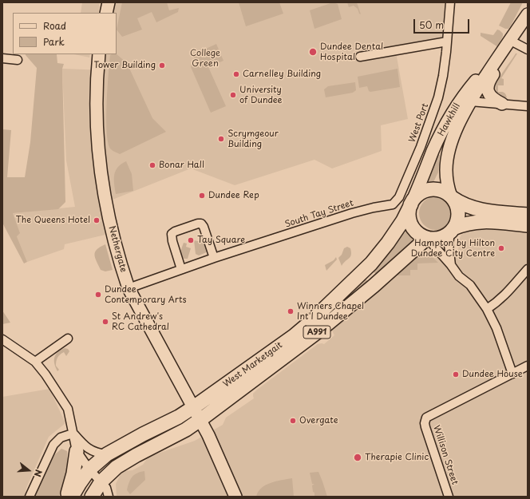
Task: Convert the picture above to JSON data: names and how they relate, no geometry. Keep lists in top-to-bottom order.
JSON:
{
  "streets": {
    "main road": ["A991", "West Marketgait"],
    "street": [
      "Hawkhill",
      "West Port",
      "South Tay Street",
      "Nethergate",
      "Willison Street"
    ]
  },
  "crossings": [
    ["Hawkhill", "West Marketgait"],
    ["West Port", "South Tay Street"],
    ["Nethergate", "West Marketgait"]
  ],
  "parks": ["College Green"],
  "places": [
    "Dundee Dental Hospital",
    "Tower Building",
    "Carnelley Building",
    "University of Dundee",
    "Scrymgeour Building",
    "Bonar Hall",
    "Dundee Rep",
    "The Queens Hotel",
    "Tay Square",
    "Hampton by Hilton Dundee City Centre",
    "Dundee Contemporary Arts",
    "Winners Chapel Int'l Dundee",
    "St Andrew's RC Cathedral",
    "Dundee House",
    "Overgate",
    "Therapie Clinic"
  ],
  "legend": ["Road", "Park"],
  "scale_bar": "50 m",
  "north": "right"
}
